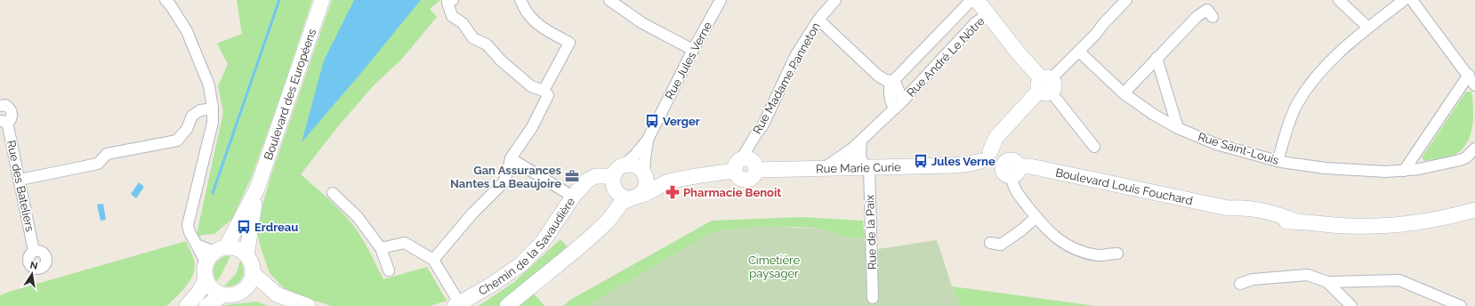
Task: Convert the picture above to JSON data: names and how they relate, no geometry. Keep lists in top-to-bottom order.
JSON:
{
  "streets": {
    "main road": [
      "Boulevard des Européens",
      "Rue Marie Curie",
      "Boulevard Louis Fouchard",
      "Chemin de la Savaudière"
    ],
    "street": [
      "Rue André Le Nôtre",
      "Rue Jules Verne",
      "Rue Madame Panneton",
      "Rue Saint-Louis",
      "Rue des Bateliers",
      "Rue de la Paix"
    ]
  },
  "crossings": [
    ["Rue André Le Nôtre", "Rue Marie Curie"],
    ["Rue Jules Verne", "Chemin de la Savaudière"],
    ["Rue Madame Panneton", "Rue Marie Curie"],
    ["Rue Marie Curie", "Boulevard Louis Fouchard"],
    ["Rue Marie Curie", "Rue de la Paix"]
  ],
  "parks": ["Cimetière paysager"],
  "places": {
    "bus stop": ["Verger", "Jules Verne", "Erdreau"],
    "office": ["Gan Assurances Nantes La Beaujoire"],
    "pharmacy": ["Pharmacie Benoit"]
  },
  "north": "top"
}
